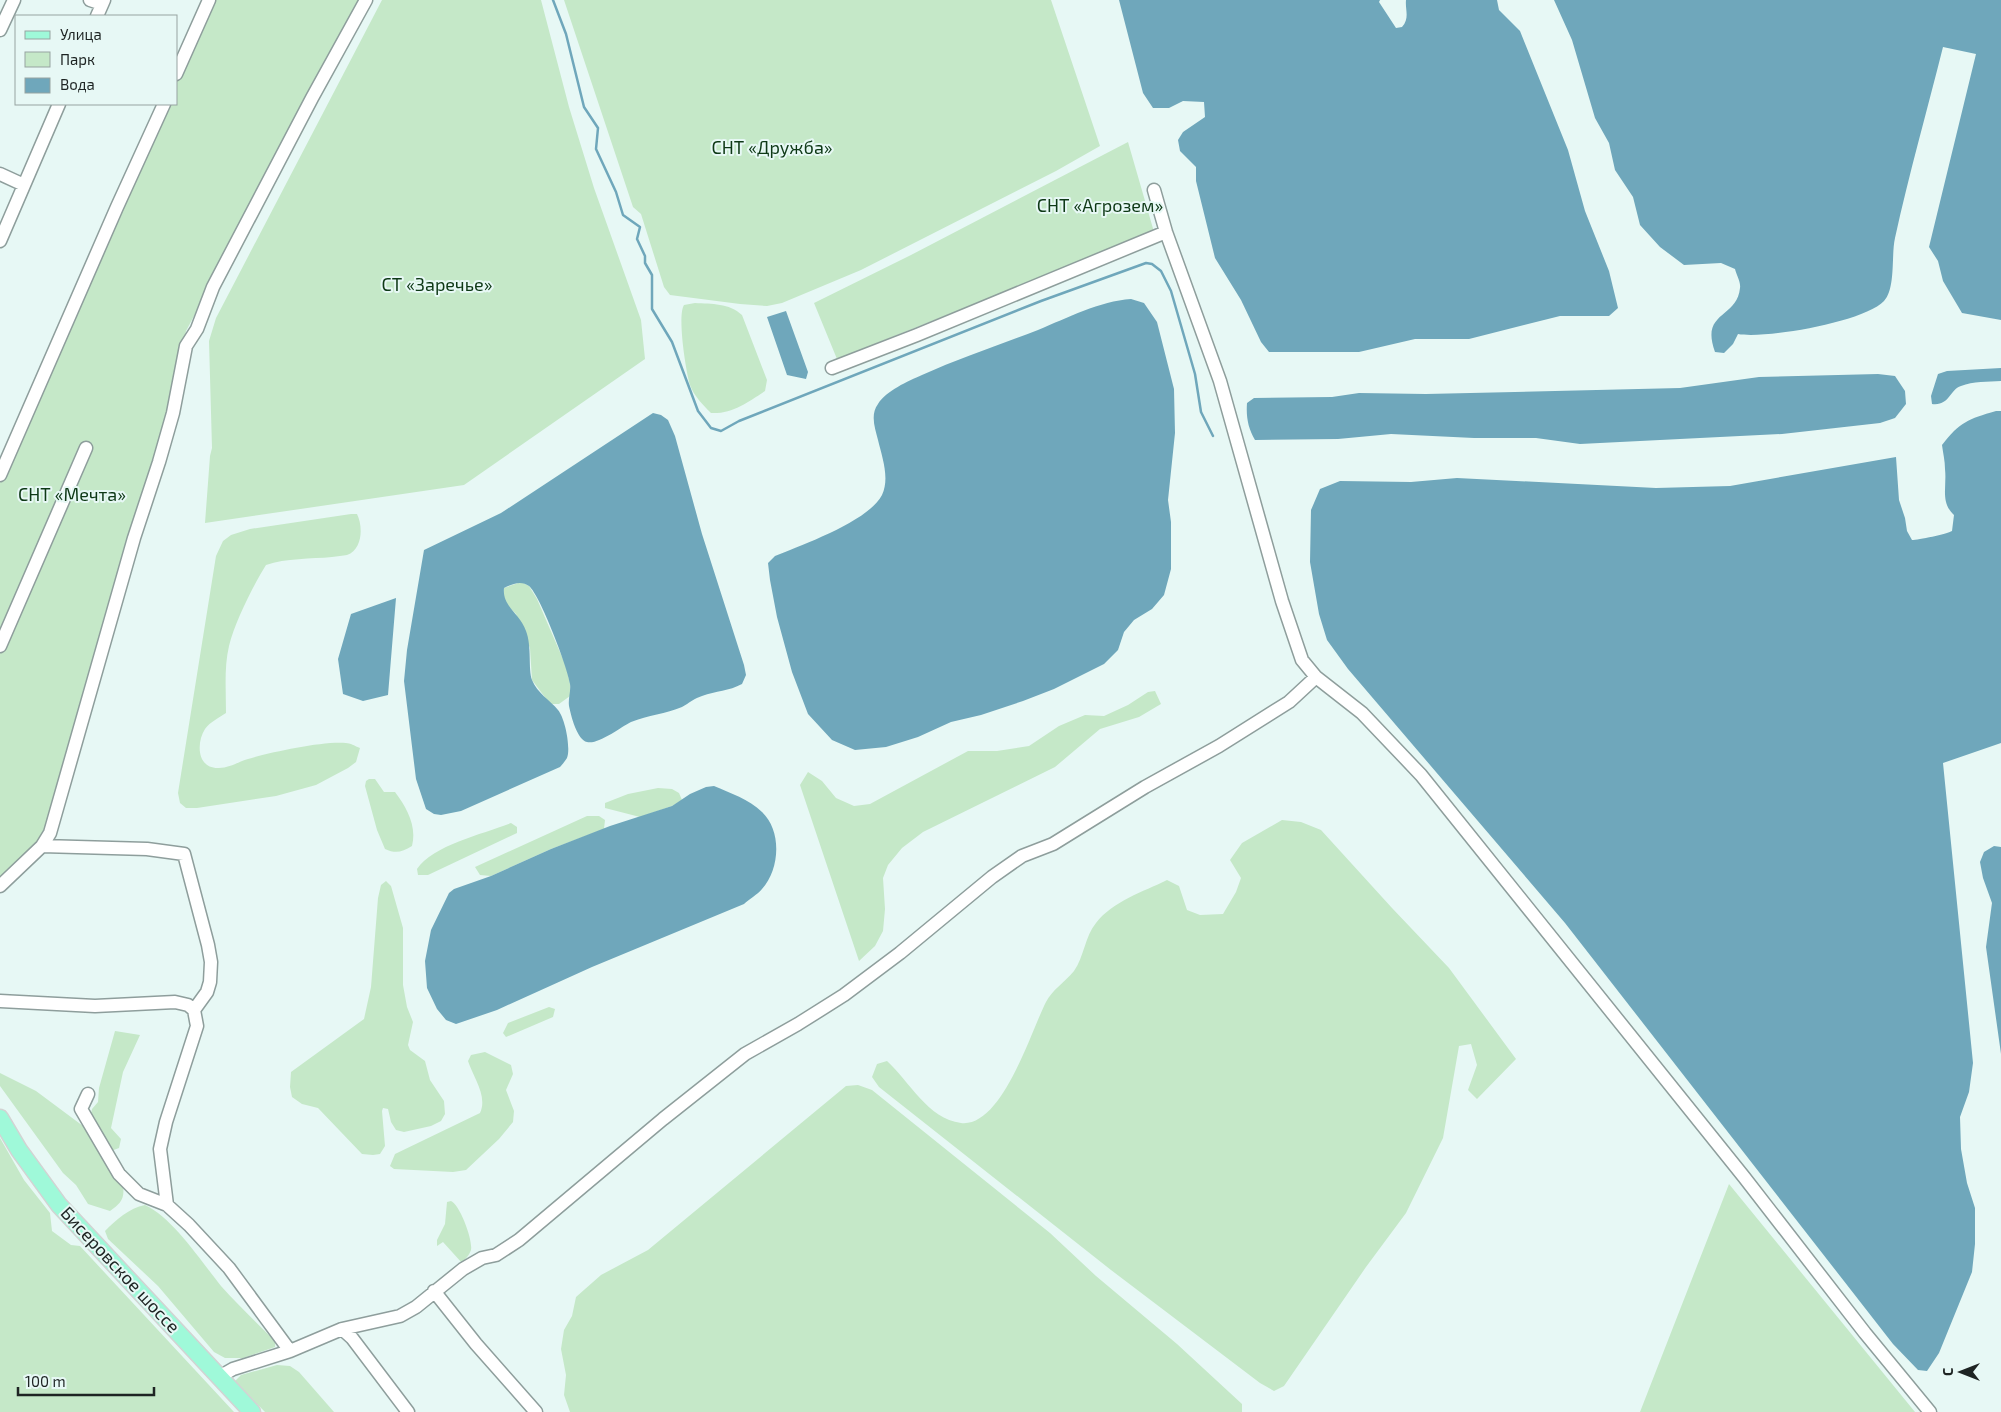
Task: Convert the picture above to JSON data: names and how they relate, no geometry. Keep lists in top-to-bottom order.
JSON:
{
  "streets": {
    "main road": ["Бисеровское шоссе"]
  },
  "parks": [
    "СНТ «Дружба»",
    "СНТ «Агрозем»",
    "СТ «Заречье»",
    "СНТ «Мечта»"
  ],
  "legend": ["Улица", "Парк", "Вода"],
  "scale_bar": "100 m",
  "north": "left"
}
